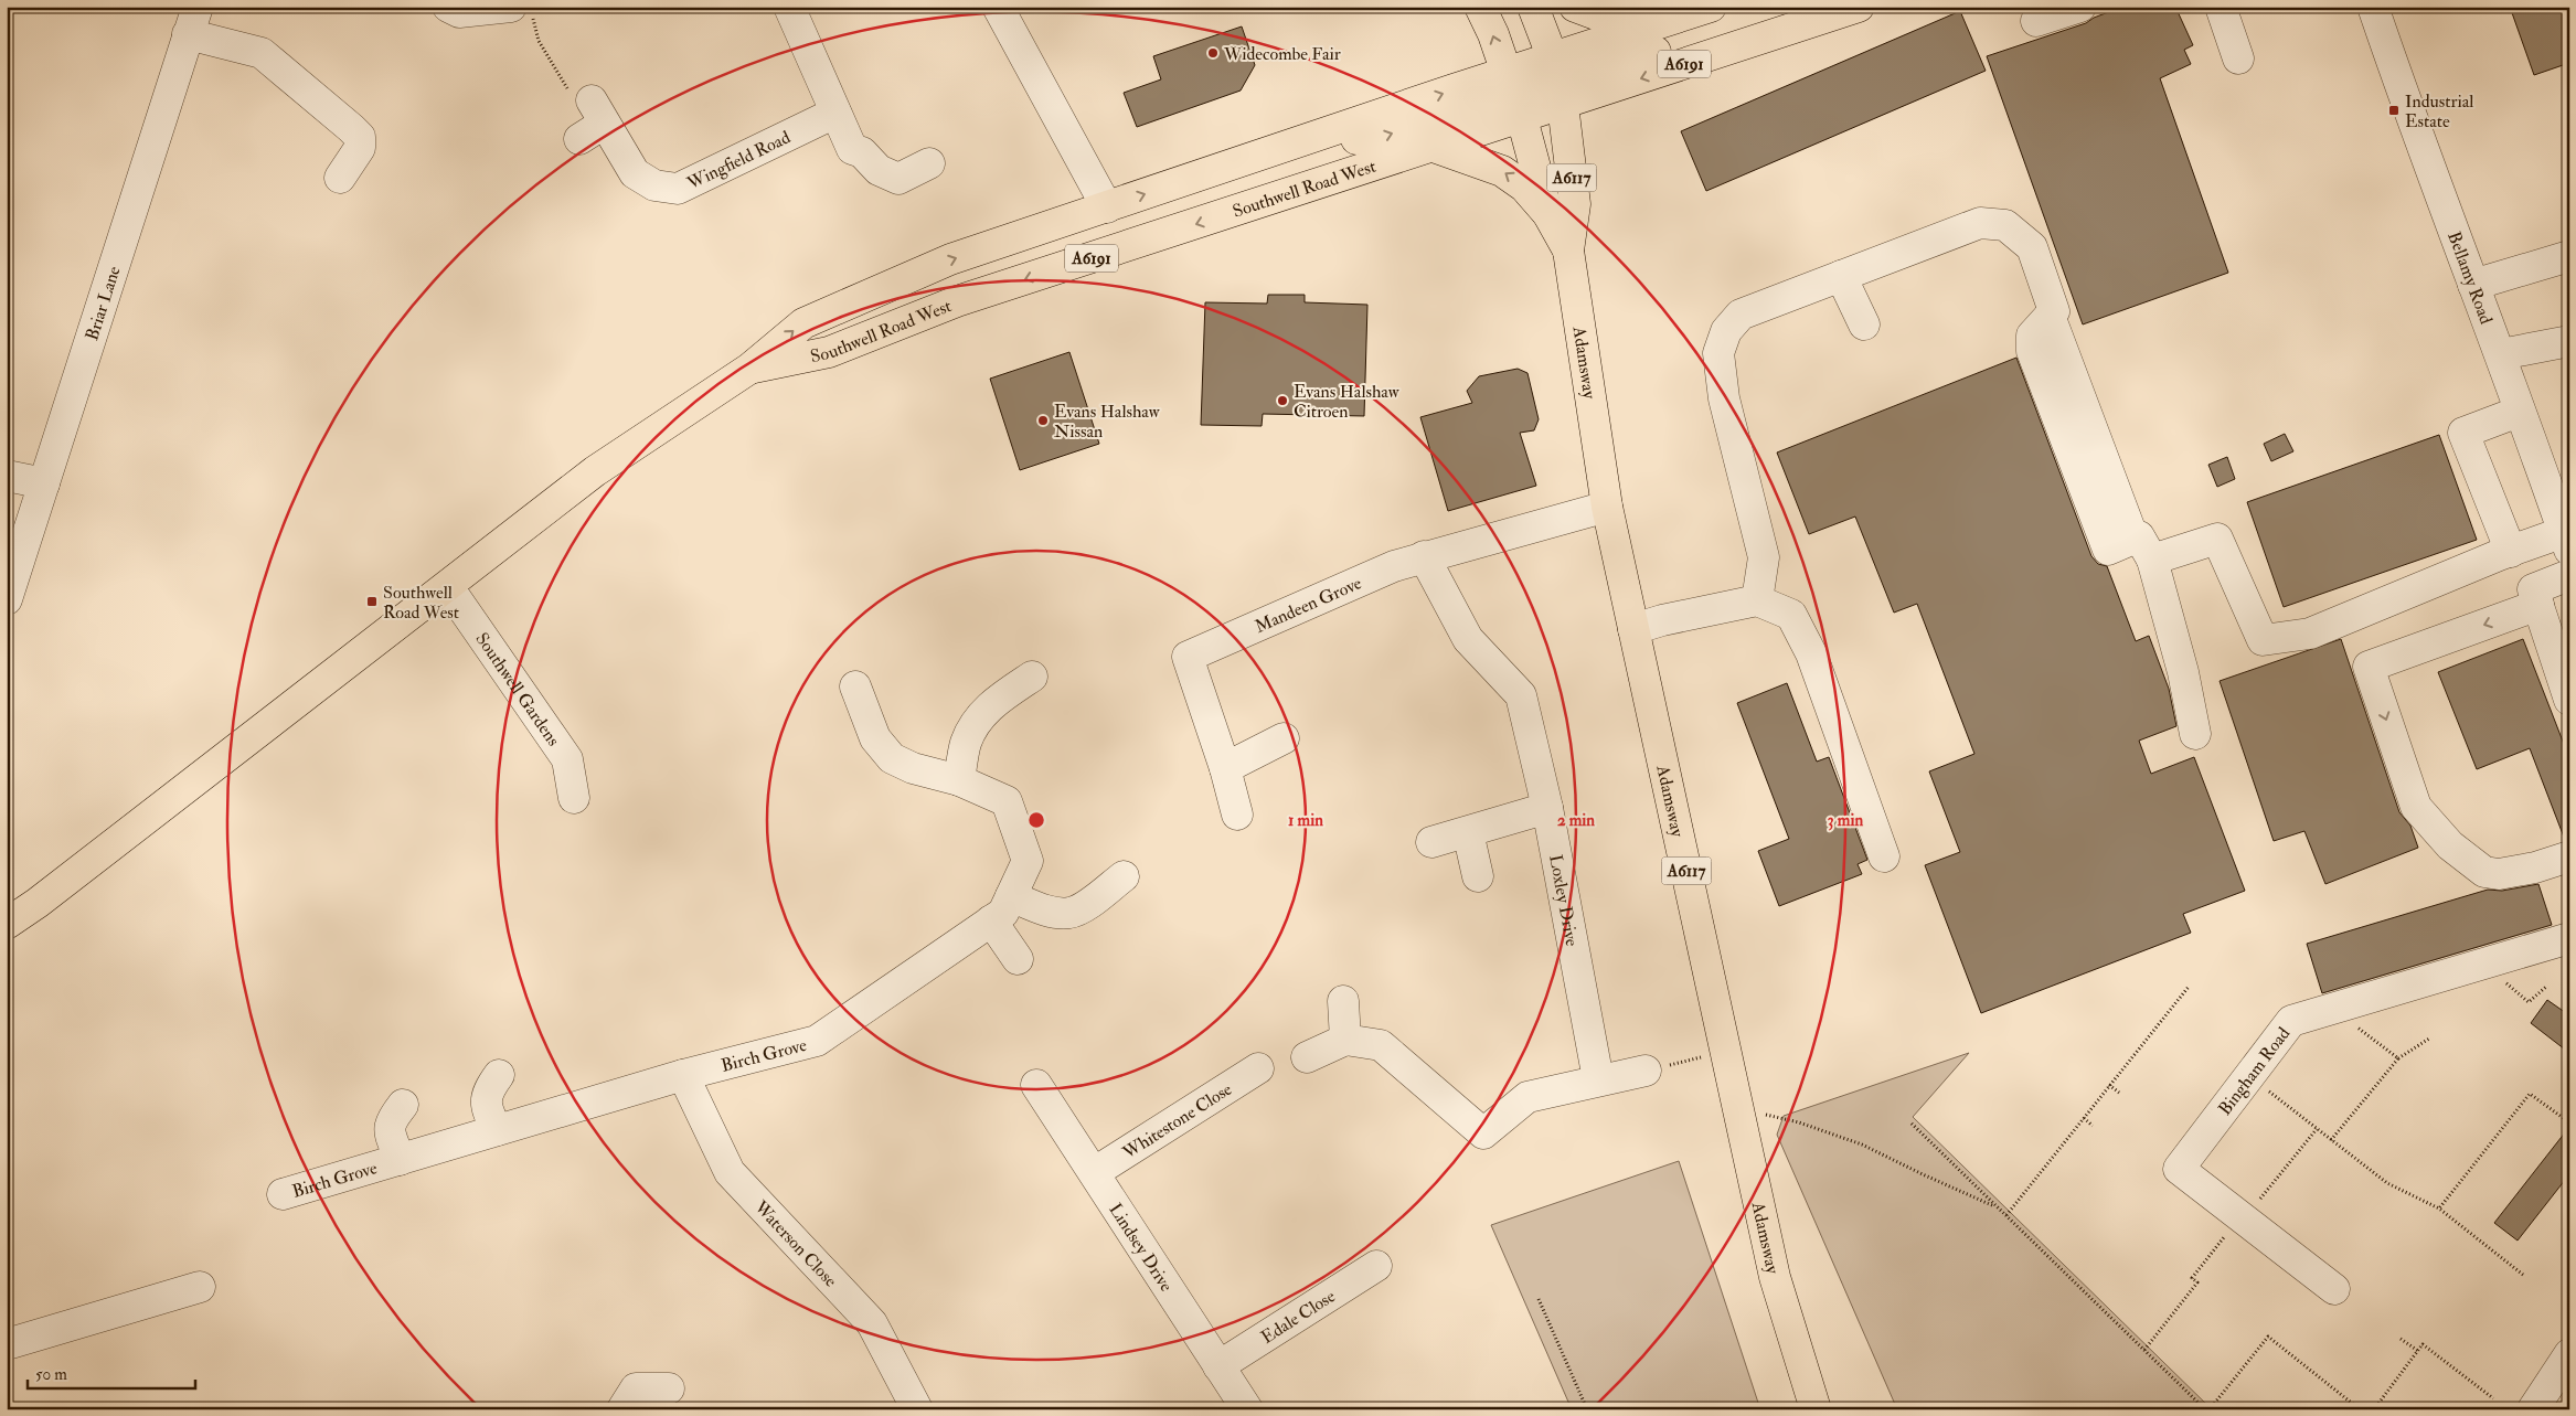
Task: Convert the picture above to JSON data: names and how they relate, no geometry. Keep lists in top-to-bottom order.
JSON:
{
  "streets": {
    "main road": [
      "A6191",
      "A6117",
      "Southwell Road West",
      "Adamsway"
    ],
    "street": [
      "Wingfield Road",
      "Bellamy Road",
      "Briar Lane",
      "Mandeen Grove",
      "Southwell Gardens",
      "Loxley Drive",
      "Birch Grove",
      "Bingham Road",
      "Whitestone Close",
      "Waterson Close",
      "Lindsey Drive",
      "Edale Close"
    ]
  },
  "crossings": [
    ["A6117", "Southwell Road West"],
    ["A6117", "Adamsway"],
    ["Southwell Road West", "Adamsway"],
    ["Southwell Road West", "Southwell Gardens"],
    ["Adamsway", "Mandeen Grove"],
    ["Mandeen Grove", "Loxley Drive"],
    ["Birch Grove", "Waterson Close"],
    ["Whitestone Close", "Lindsey Drive"],
    ["Lindsey Drive", "Edale Close"]
  ],
  "places": {
    "other": ["Widecombe Fair", "Evans Halshaw Citroen", "Evans Halshaw Nissan"],
    "transit": ["Industrial Estate", "Southwell Road West"]
  },
  "scale_bar": "50 m",
  "rings": ["1 min", "2 min", "3 min"]
}
